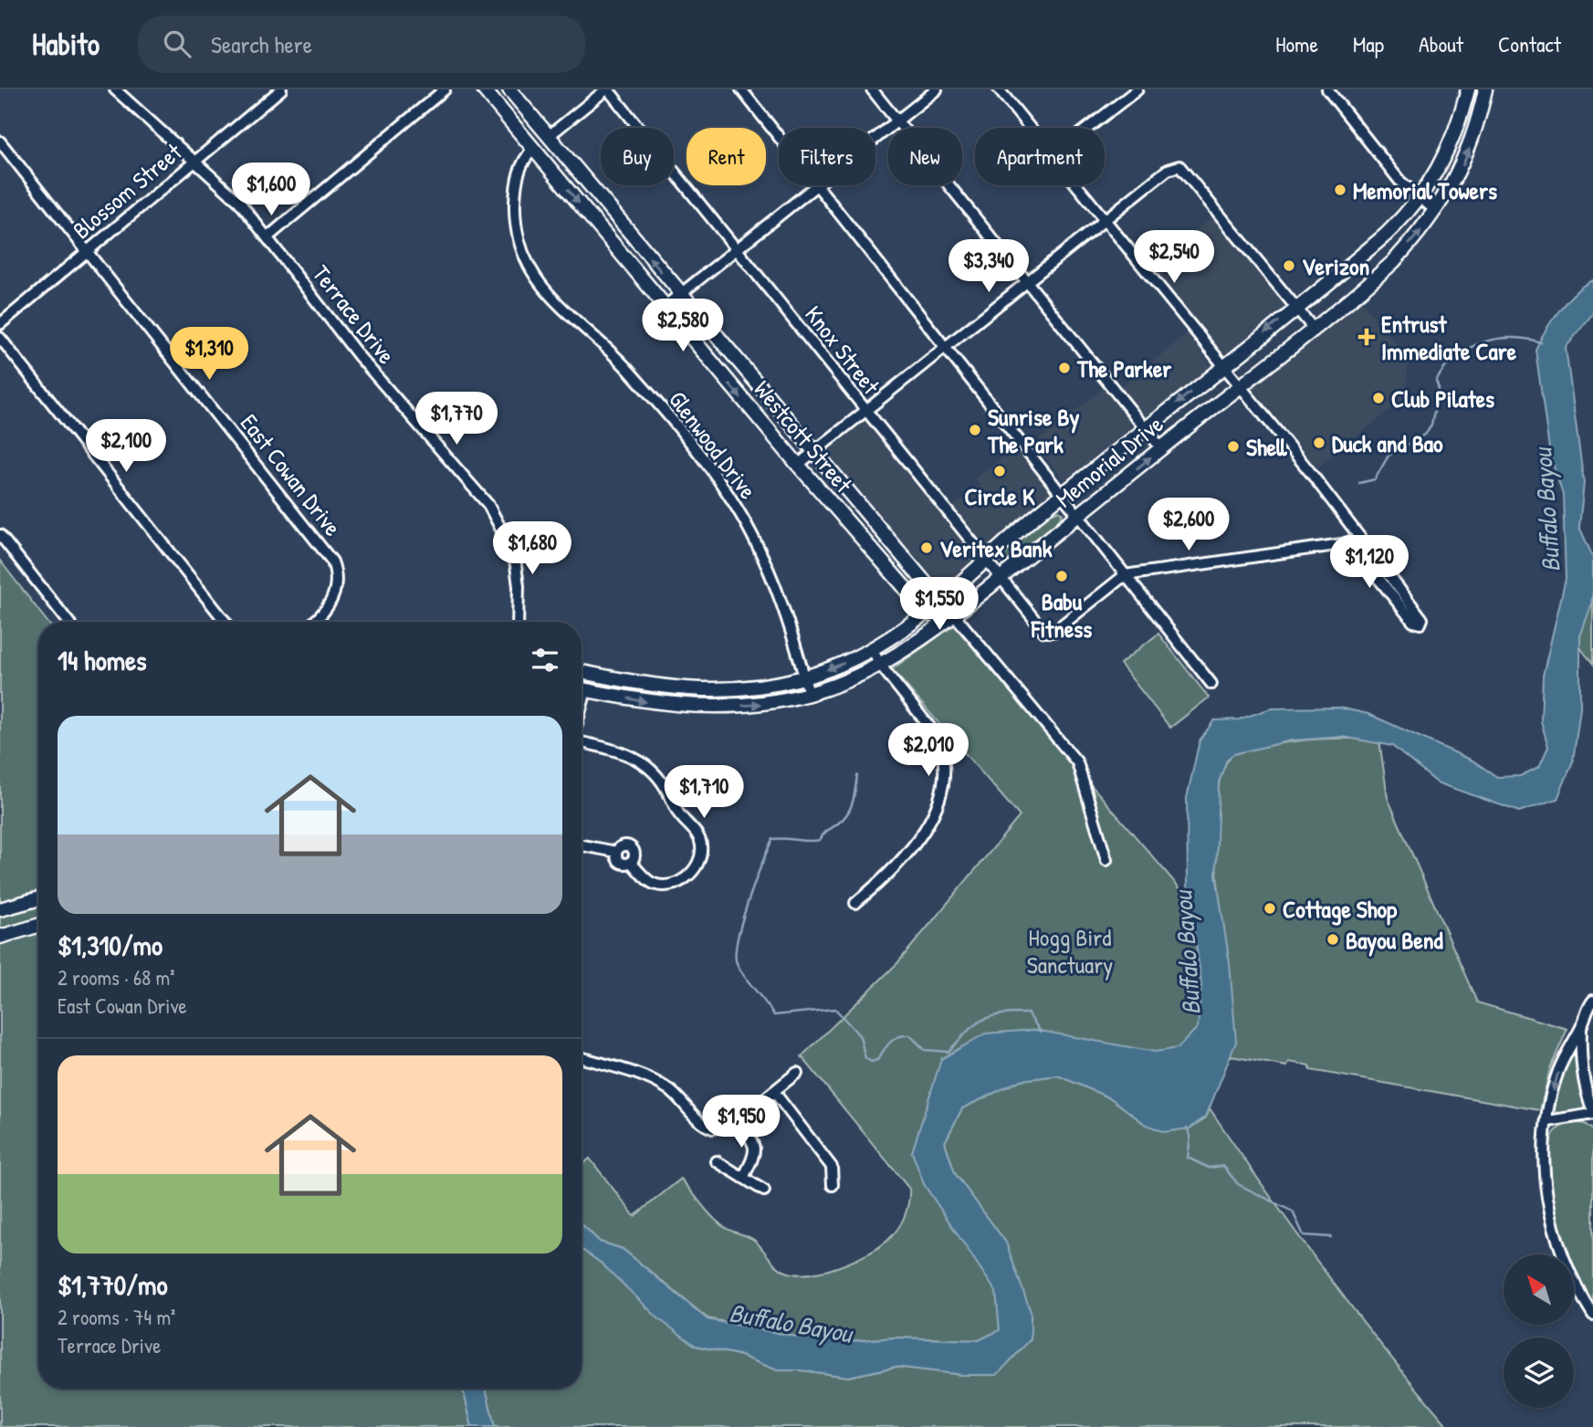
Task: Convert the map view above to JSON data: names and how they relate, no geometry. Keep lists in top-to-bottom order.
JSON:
{
  "streets": {
    "main road": ["Westcott Street", "Memorial Drive"],
    "street": [
      "Blossom Street",
      "Terrace Drive",
      "Knox Street",
      "Glenwood Drive",
      "East Cowan Drive"
    ]
  },
  "crossings": [
    ["Blossom Street", "Terrace Drive"],
    ["Blossom Street", "East Cowan Drive"],
    ["Knox Street", "Memorial Drive"],
    ["Westcott Street", "Glenwood Drive"],
    ["Westcott Street", "Memorial Drive"],
    ["Glenwood Drive", "Memorial Drive"]
  ],
  "water": ["Buffalo Bayou"],
  "parks": ["Hogg Bird Sanctuary"],
  "places": {
    "other": [
      "Memorial Towers",
      "Verizon",
      "The Parker",
      "Club Pilates",
      "Sunrise By The Park",
      "Duck and Bao",
      "Shell",
      "Circle K",
      "Veritex Bank",
      "Babu Fitness",
      "Cottage Shop",
      "Bayou Bend"
    ],
    "health": ["Entrust Immediate Care"]
  },
  "north": "top left",
  "page": {
    "header": "Habito",
    "search": "Search here",
    "nav": [
      "Home",
      "Map",
      "About",
      "Contact"
    ],
    "chip": [
      "Buy",
      "Rent",
      "Filters",
      "New",
      "Apartment"
    ],
    "price": [
      "$1,600",
      "$2,540",
      "$3,340",
      "$2,580",
      "$1,310",
      "$1,770",
      "$2,100",
      "$2,600",
      "$1,680",
      "$1,120",
      "$1,550",
      "$2,010",
      "$1,710",
      "$1,950"
    ],
    "heading": "14 homes",
    "list": [
      {
        "name": "$1,310/mo",
        "note": "2 rooms · 68 m² · East Cowan Drive"
      },
      {
        "name": "$1,770/mo",
        "note": "2 rooms · 74 m² · Terrace Drive"
      }
    ]
  }
}
